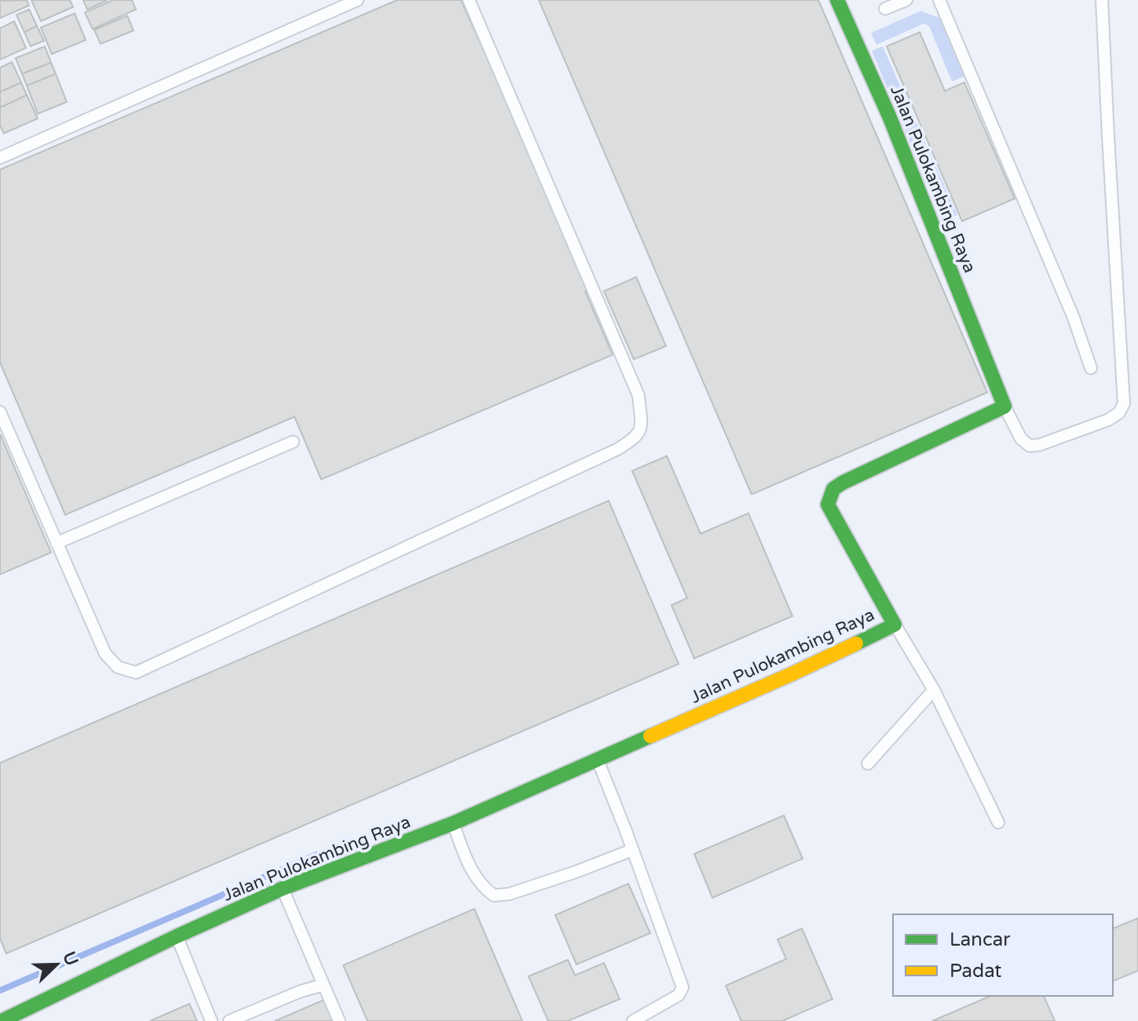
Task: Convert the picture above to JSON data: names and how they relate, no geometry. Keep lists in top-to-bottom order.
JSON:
{
  "streets": {
    "street": ["Jalan Pulokambing Raya"]
  },
  "legend": ["Lancar", "Padat"],
  "north": "top right"
}
